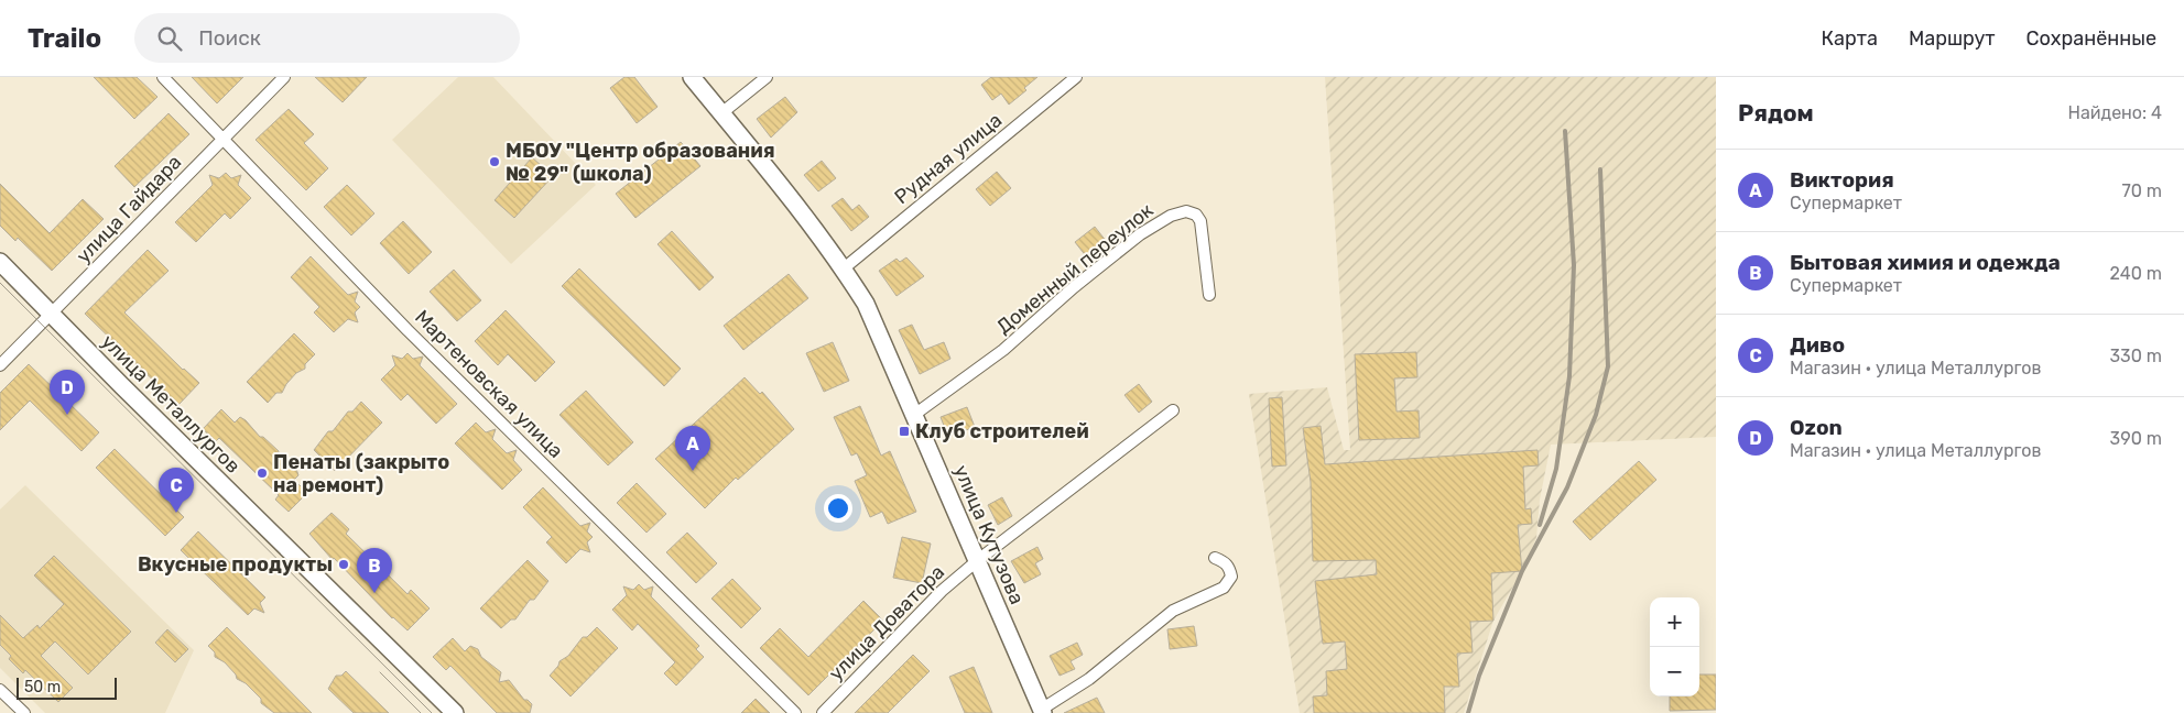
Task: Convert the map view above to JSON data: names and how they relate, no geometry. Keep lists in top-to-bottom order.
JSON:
{
  "streets": {
    "main road": ["улица Металлургов", "улица Кутузова"],
    "street": [
      "Рудная улица",
      "улица Гайдара",
      "Доменный переулок",
      "Мартеновская улица",
      "улица Доватора"
    ]
  },
  "crossings": [
    ["Рудная улица", "улица Кутузова"],
    ["улица Гайдара", "Мартеновская улица"],
    ["улица Гайдара", "улица Металлургов"],
    ["Доменный переулок", "улица Кутузова"],
    ["улица Кутузова", "улица Доватора"]
  ],
  "places": {
    "other": ["МБОУ \"Центр образования № 29\" (школа)", "Пенаты (закрыто на ремонт)", "Вкусные продукты"],
    "transit": ["Клуб строителей"]
  },
  "scale_bar": "50 m",
  "page": {
    "header": "Trailo",
    "search": "Поиск",
    "nav": ["Карта", "Маршрут", "Сохранённые"],
    "heading": ["Рядом", "Найдено: 4"],
    "list": [
      {
        "mark": "A",
        "name": "Виктория",
        "note": "Супермаркет",
        "value": "70 m"
      },
      {
        "mark": "B",
        "name": "Бытовая химия и одежда",
        "note": "Супермаркет",
        "value": "240 m"
      },
      {
        "mark": "C",
        "name": "Диво",
        "note": "Магазин · улица Металлургов",
        "value": "330 m"
      },
      {
        "mark": "D",
        "name": "Ozon",
        "note": "Магазин · улица Металлургов",
        "value": "390 m"
      }
    ],
    "pins": [
      "D",
      "A",
      "C",
      "B"
    ],
    "map_buttons": ["+", "−"],
    "scale": "50 m"
  }
}
